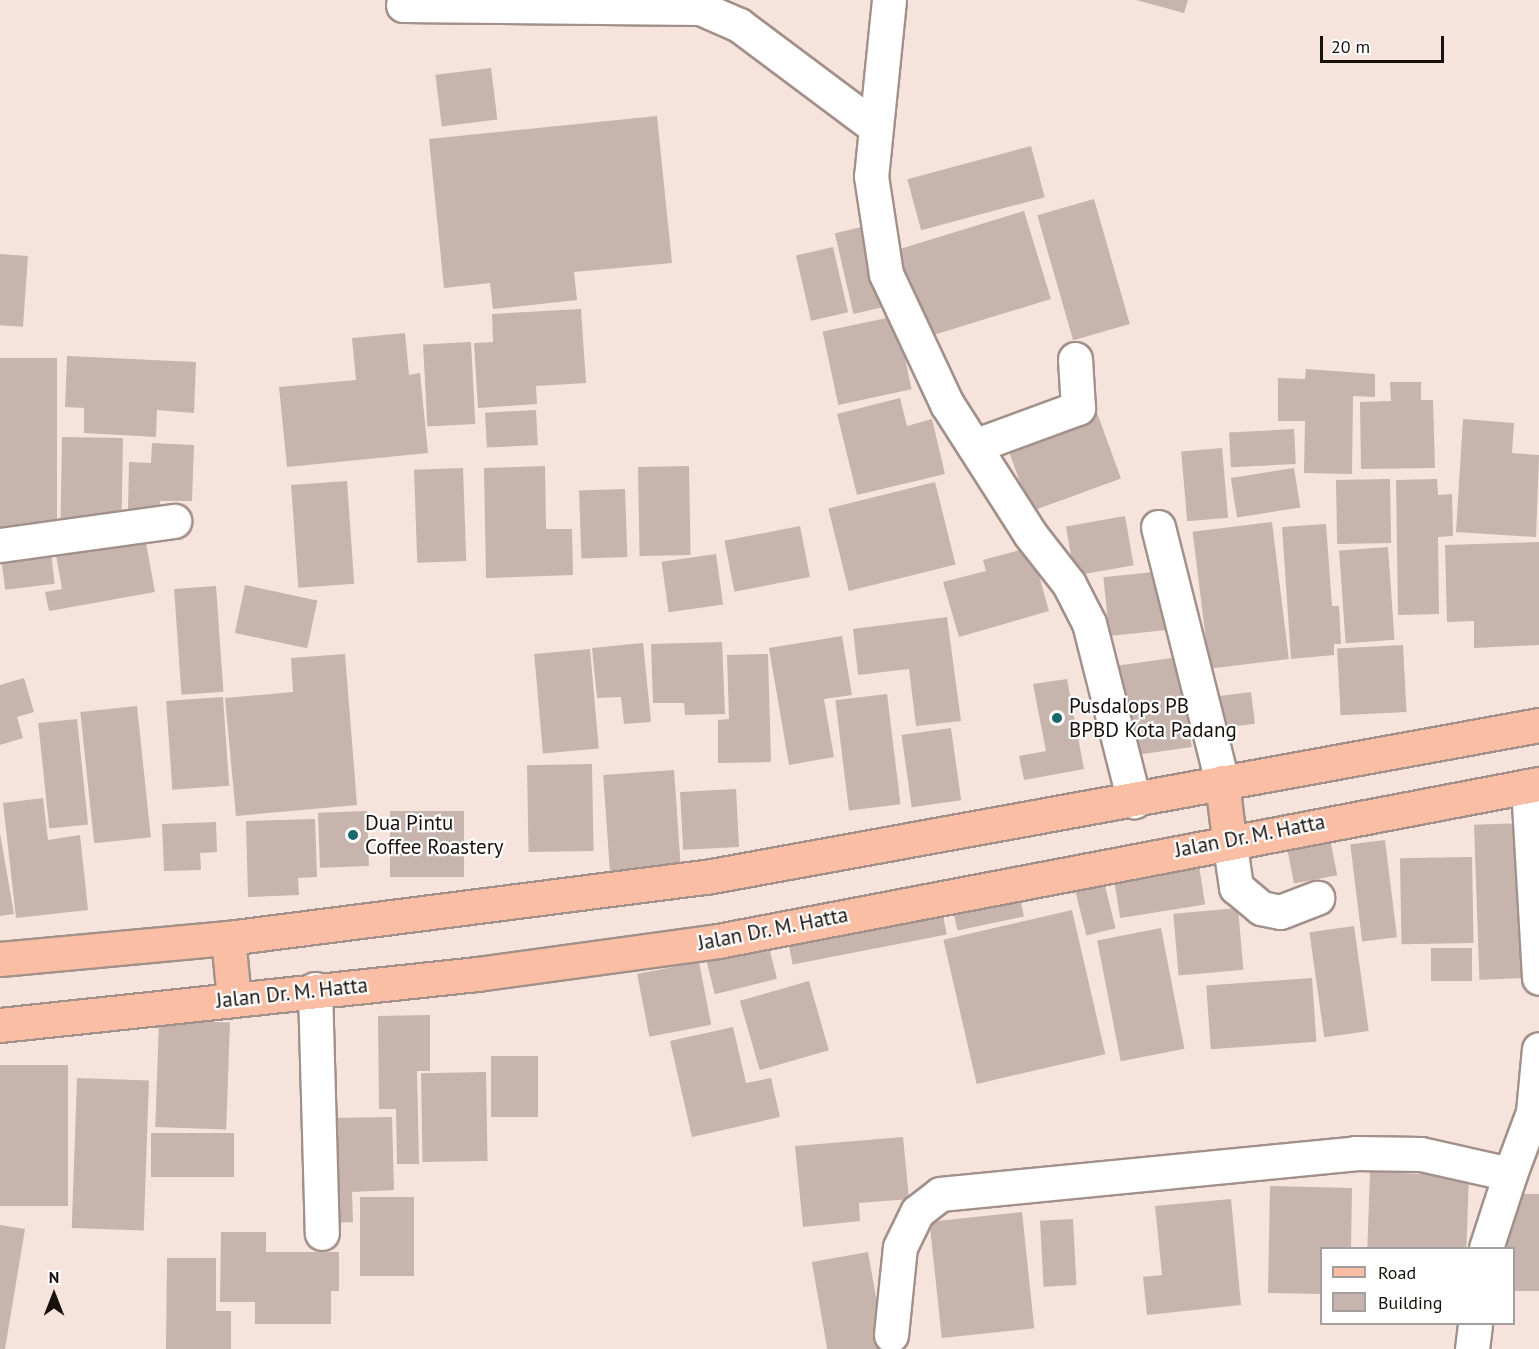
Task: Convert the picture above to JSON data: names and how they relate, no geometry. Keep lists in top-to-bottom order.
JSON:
{
  "streets": {
    "main road": ["Jalan Dr. M. Hatta"]
  },
  "places": ["Pusdalops PB BPBD Kota Padang", "Dua Pintu Coffee Roastery"],
  "legend": ["Road", "Building"],
  "scale_bar": "20 m",
  "north": "top"
}
